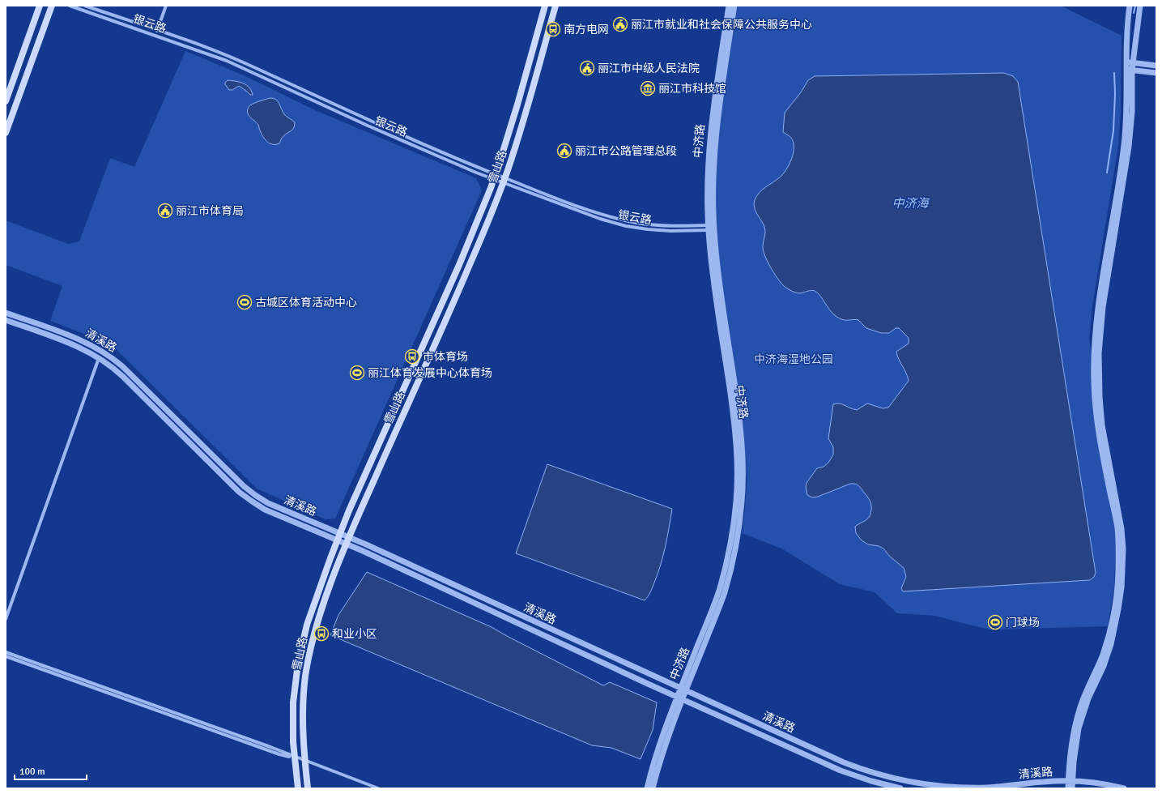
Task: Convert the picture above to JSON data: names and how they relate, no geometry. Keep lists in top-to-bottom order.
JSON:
{
  "streets": {
    "main road": ["雪山路"],
    "street": ["银云路", "中济路", "清溪路"]
  },
  "crossings": [
    ["银云路", "中济路"],
    ["银云路", "雪山路"],
    ["中济路", "清溪路"],
    ["雪山路", "清溪路"]
  ],
  "water": ["中济海"],
  "parks": ["中济海湿地公园"],
  "places": {
    "public building": [
      "丽江市就业和社会保障公共服务中心",
      "丽江市中级人民法院",
      "丽江市公路管理总段",
      "丽江市体育局"
    ],
    "bus stop": ["南方电网", "市体育场", "和业小区"],
    "museum": ["丽江市科技馆"],
    "sports": ["古城区体育活动中心", "丽江体育发展中心体育场", "门球场"]
  },
  "scale_bar": "100 m"
}
